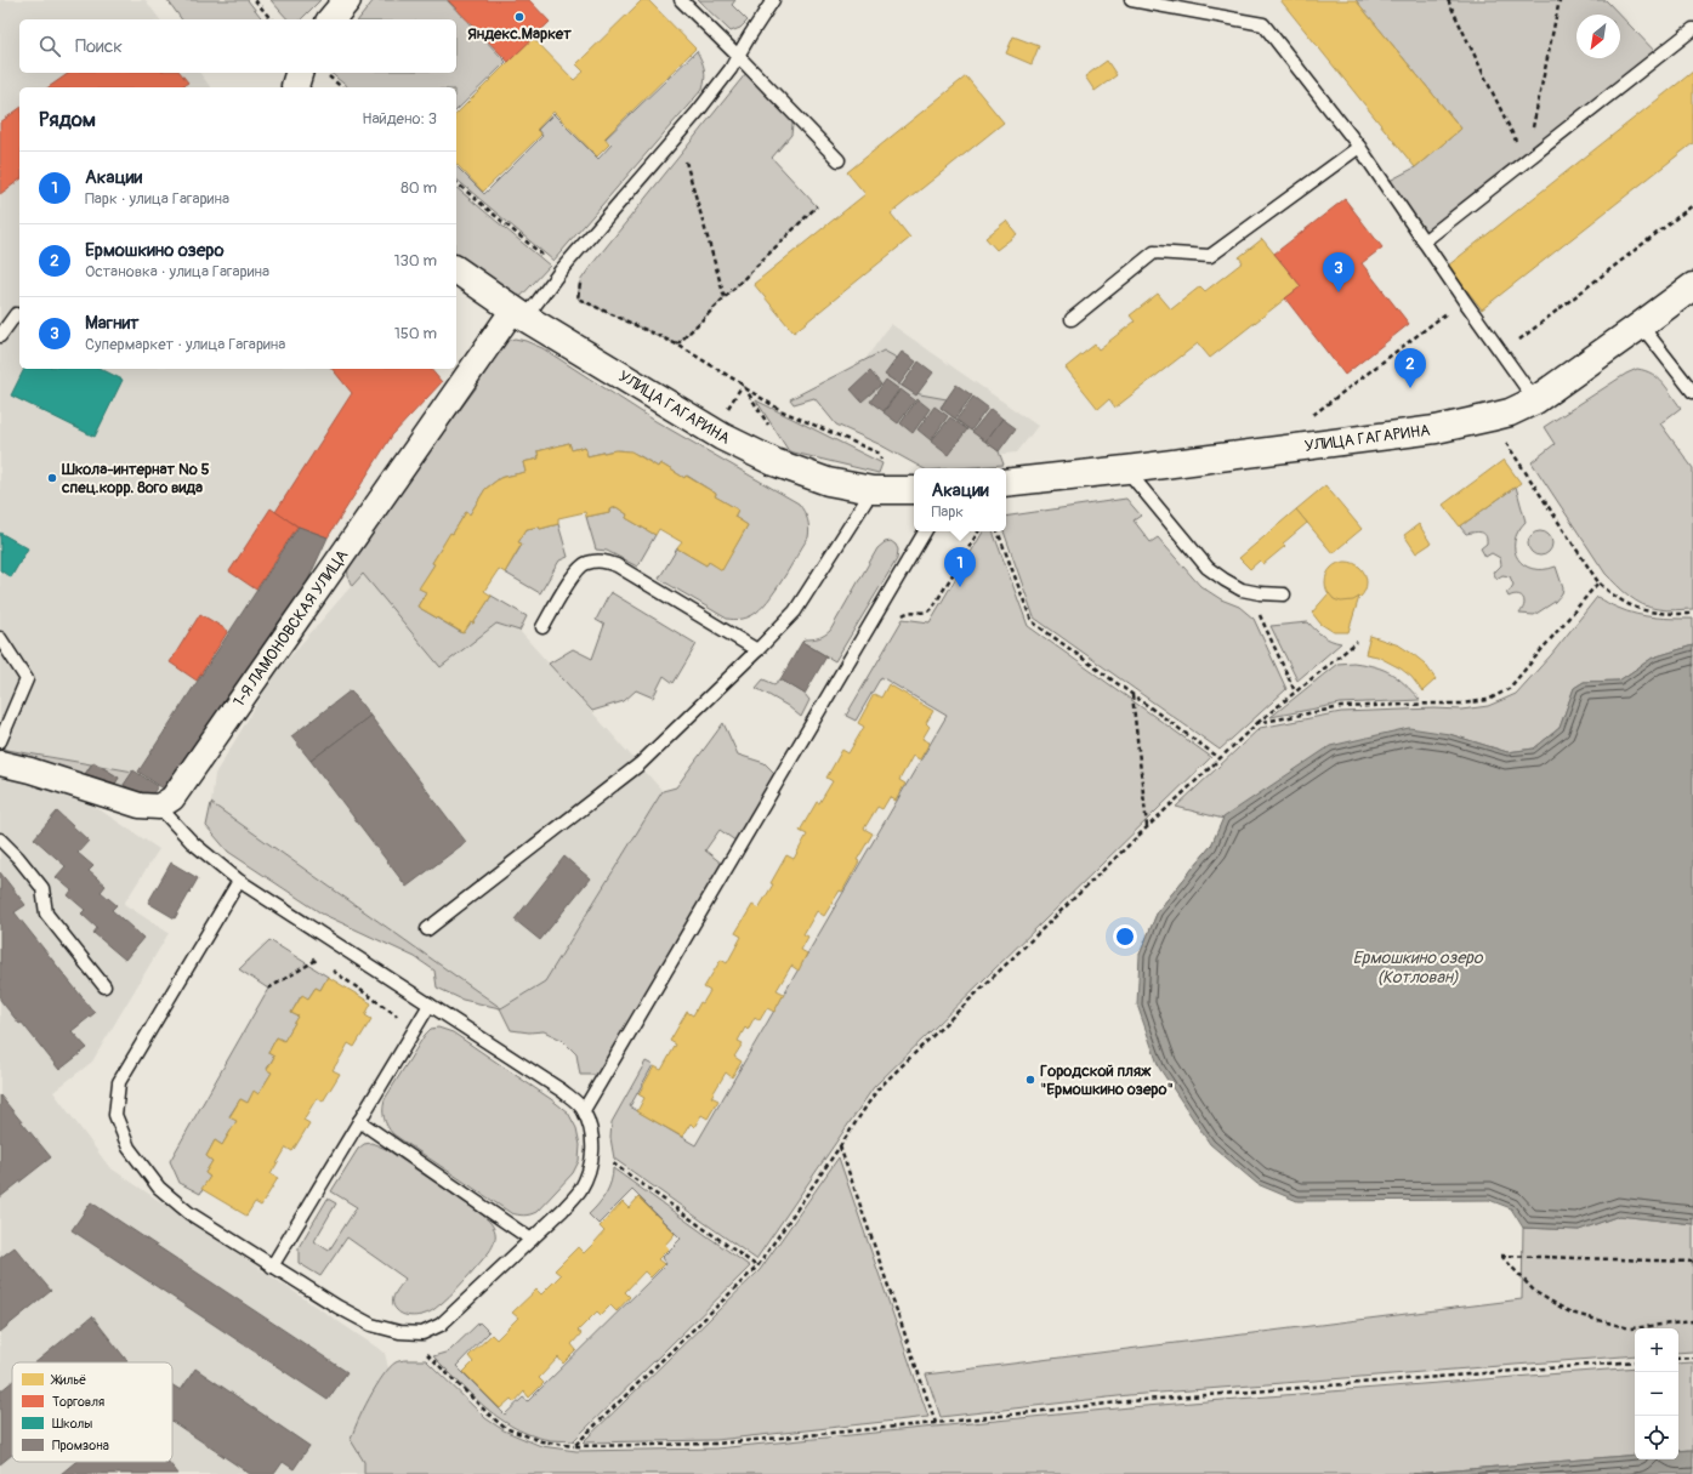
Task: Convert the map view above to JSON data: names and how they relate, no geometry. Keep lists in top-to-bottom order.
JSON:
{
  "streets": {
    "street": ["УЛИЦА ГАГАРИНА", "1-Я ЛАМОНОВСКАЯ УЛИЦА"]
  },
  "crossings": [
    ["УЛИЦА ГАГАРИНА", "1-Я ЛАМОНОВСКАЯ УЛИЦА"]
  ],
  "water": ["Ермошкино озеро (Котлован)"],
  "places": ["Яндекс.Маркет", "Школа-интернат № 5 спец.корр. 8ого вида", "Городской пляж \"Ермошкино озеро\""],
  "legend": [
    "Жильё",
    "Торговля",
    "Школы",
    "Промзона"
  ],
  "north": "bottom left",
  "page": {
    "search": "Поиск",
    "heading": ["Рядом", "Найдено: 3"],
    "list": [
      {
        "mark": "1",
        "name": "Акации",
        "note": "Парк · улица Гагарина",
        "value": "80 m"
      },
      {
        "mark": "2",
        "name": "Ермошкино озеро",
        "note": "Остановка · улица Гагарина",
        "value": "130 m"
      },
      {
        "mark": "3",
        "name": "Магнит",
        "note": "Супермаркет · улица Гагарина",
        "value": "150 m"
      }
    ],
    "pins": ["3", "2", "1"],
    "popup": ["Акации", "Парк"],
    "map_buttons": ["+", "−"]
  }
}
